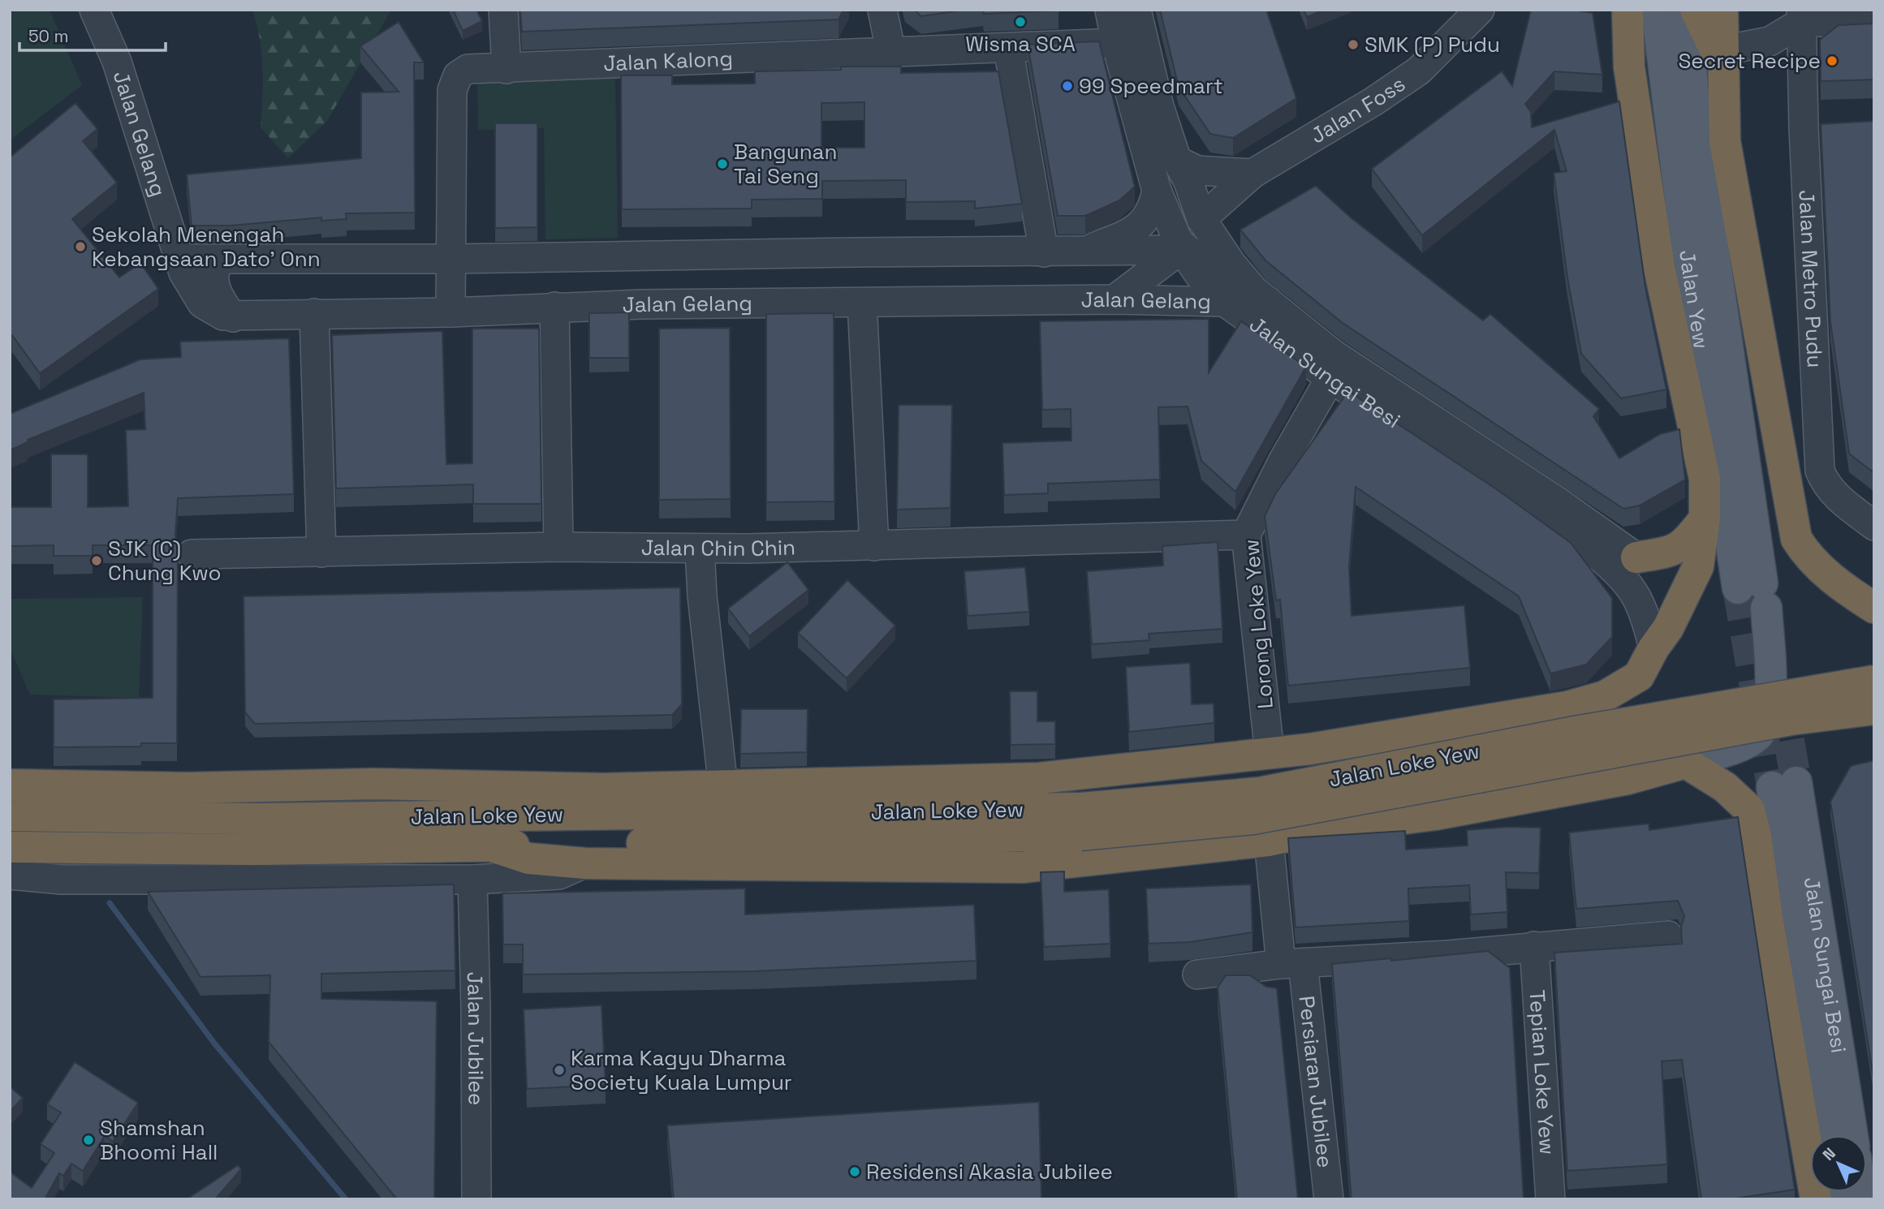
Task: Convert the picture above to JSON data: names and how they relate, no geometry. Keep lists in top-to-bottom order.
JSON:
{
  "streets": {
    "highway": ["Jalan Loke Yew"],
    "main road": ["Jalan Yew", "Jalan Sungai Besi"],
    "street": [
      "Jalan Kalong",
      "Jalan Foss",
      "Jalan Gelang",
      "Jalan Metro Pudu",
      "Jalan Chin Chin",
      "Lorong Loke Yew",
      "Jalan Jubilee",
      "Tepian Loke Yew",
      "Persiaran Jubilee"
    ]
  },
  "crossings": [
    ["Jalan Kalong", "Jalan Gelang"],
    ["Jalan Kalong", "Jalan Sungai Besi"],
    ["Jalan Foss", "Jalan Sungai Besi"],
    ["Jalan Gelang", "Jalan Sungai Besi"],
    ["Jalan Sungai Besi", "Lorong Loke Yew"],
    ["Jalan Chin Chin", "Lorong Loke Yew"]
  ],
  "places": [
    "Wisma SCA",
    "SMK (P) Pudu",
    "Secret Recipe",
    "99 Speedmart",
    "Bangunan Tai Seng",
    "Sekolah Menengah Kebangsaan Dato' Onn",
    "SJK (C) Chung Kwo",
    "Karma Kagyu Dharma Society Kuala Lumpur",
    "Shamshan Bhoomi Hall",
    "Residensi Akasia Jubilee"
  ],
  "scale_bar": "50 m",
  "north": "top left"
}
